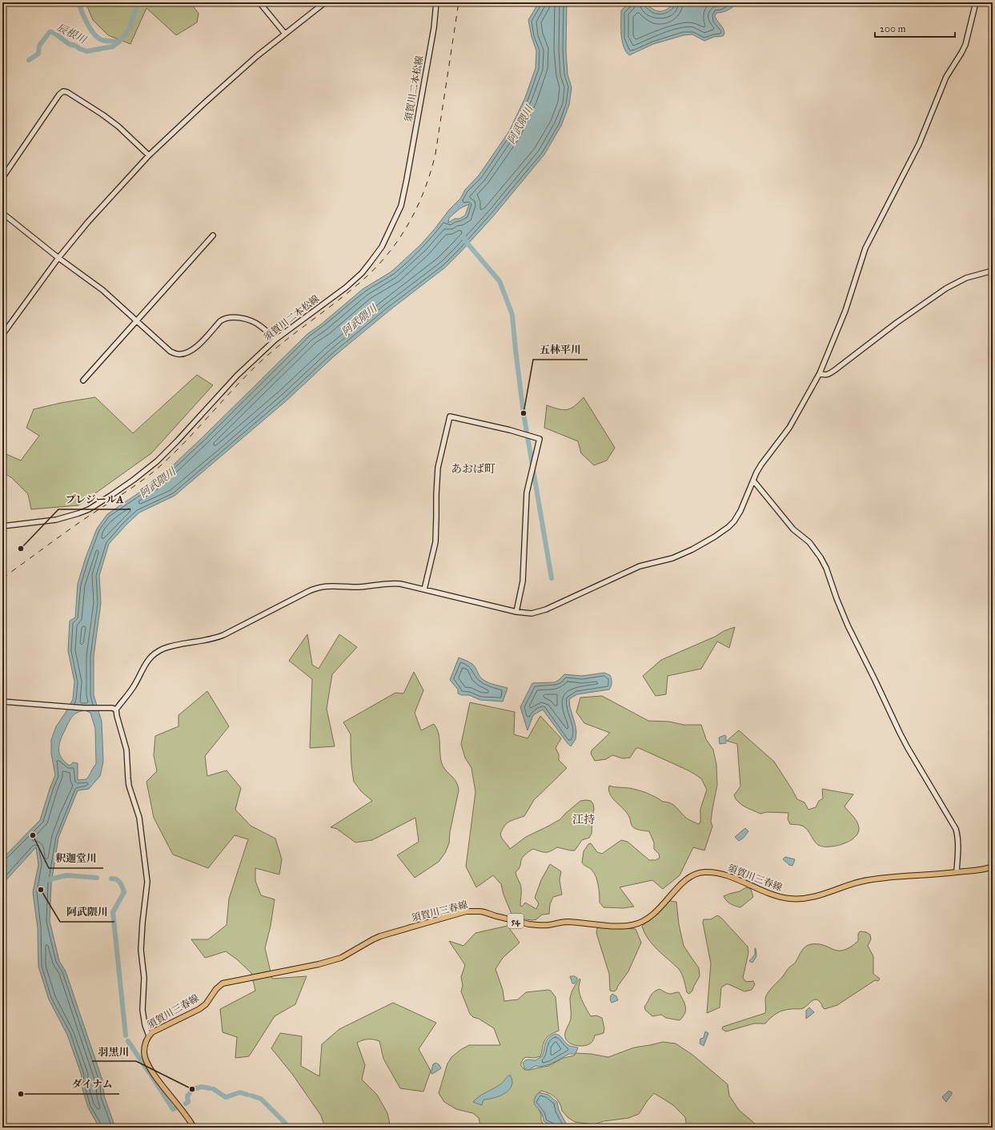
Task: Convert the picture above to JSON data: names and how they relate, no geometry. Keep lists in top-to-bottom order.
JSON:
{
  "streets": {
    "main road": ["須賀川三春線", "54"],
    "street": ["須賀川二本松線"]
  },
  "districts": ["あおば町", "江持"],
  "water": ["辰根川", "阿武隈川"],
  "places": [
    "五林平川",
    "プレジールA",
    "釈迦堂川",
    "阿武隈川",
    "羽黒川",
    "ダイナム"
  ],
  "scale_bar": "200 m"
}
